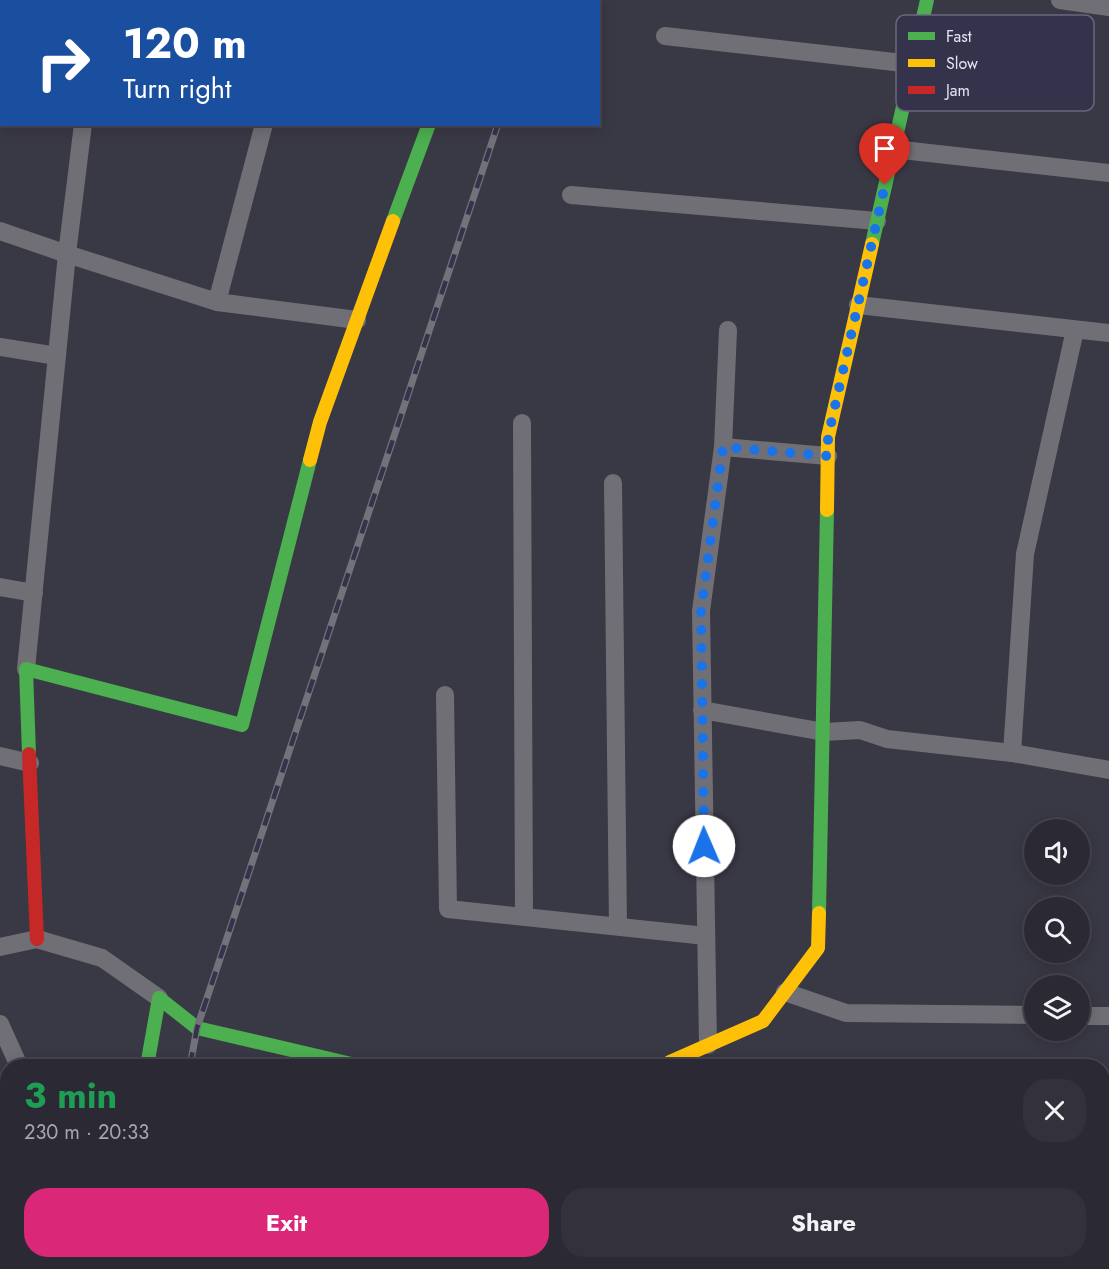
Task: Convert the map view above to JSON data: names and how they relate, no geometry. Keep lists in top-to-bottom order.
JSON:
{
  "legend": ["Fast", "Slow", "Jam"],
  "page": {
    "turn": ["120 m", "Turn right"],
    "heading": ["3 min", "230 m · 20:33"],
    "buttons": ["Exit", "Share"]
  }
}
